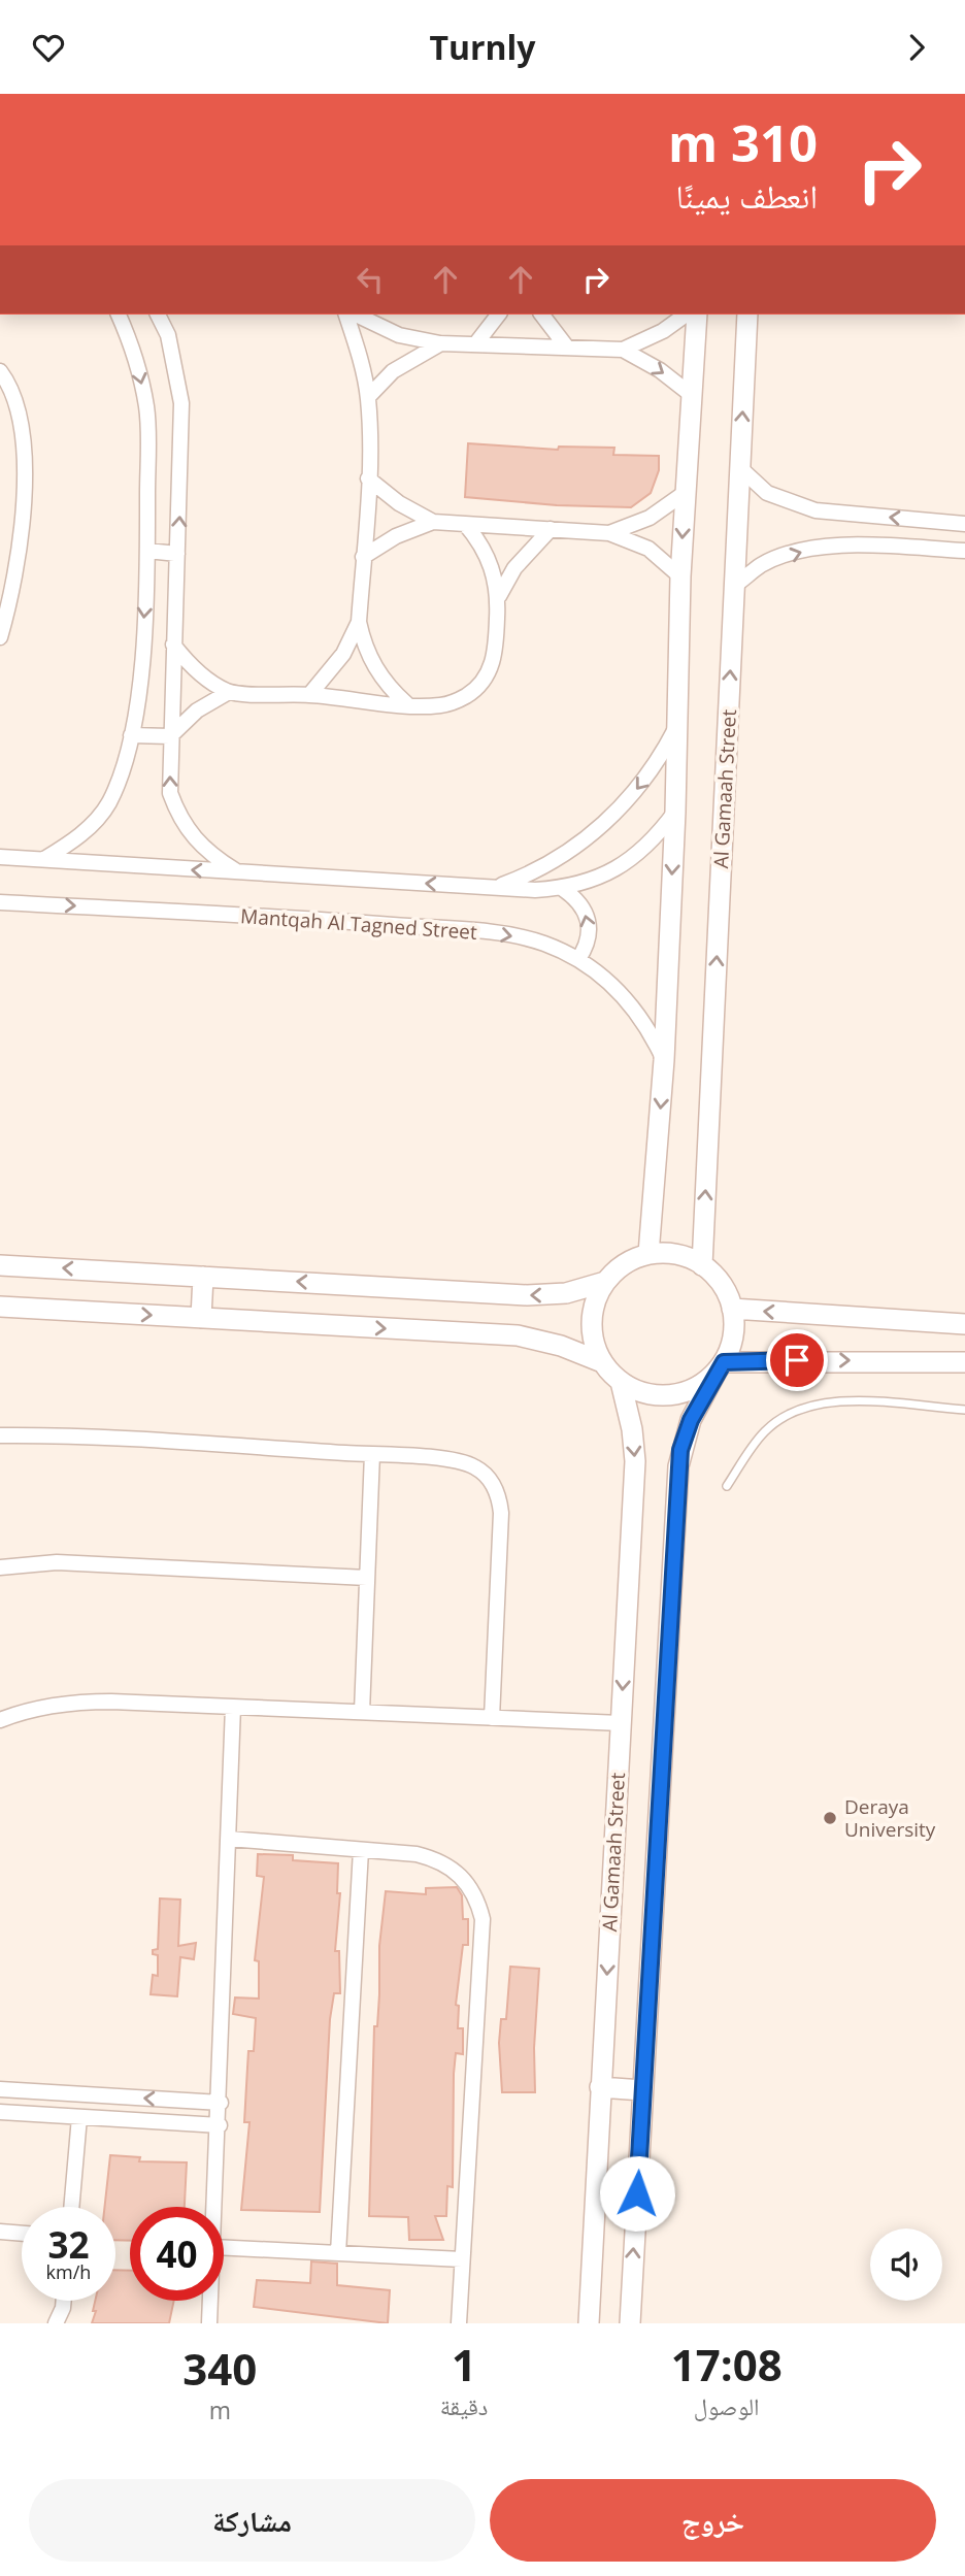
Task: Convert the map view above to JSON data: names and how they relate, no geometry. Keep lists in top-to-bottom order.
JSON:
{
  "streets": {
    "street": ["Al Gamaah Street", "Mantqah Al Tagned Street"]
  },
  "places": ["Deraya University"],
  "page": {
    "header": "Turnly",
    "turn": ["310 m", "انعطف يمينًا"],
    "speed": "32 km/h",
    "limit": "40",
    "eta": [
      "17:08",
      "الوصول",
      "1",
      "دقيقة",
      "340",
      "m"
    ],
    "buttons": ["خروج", "مشاركة"]
  }
}
